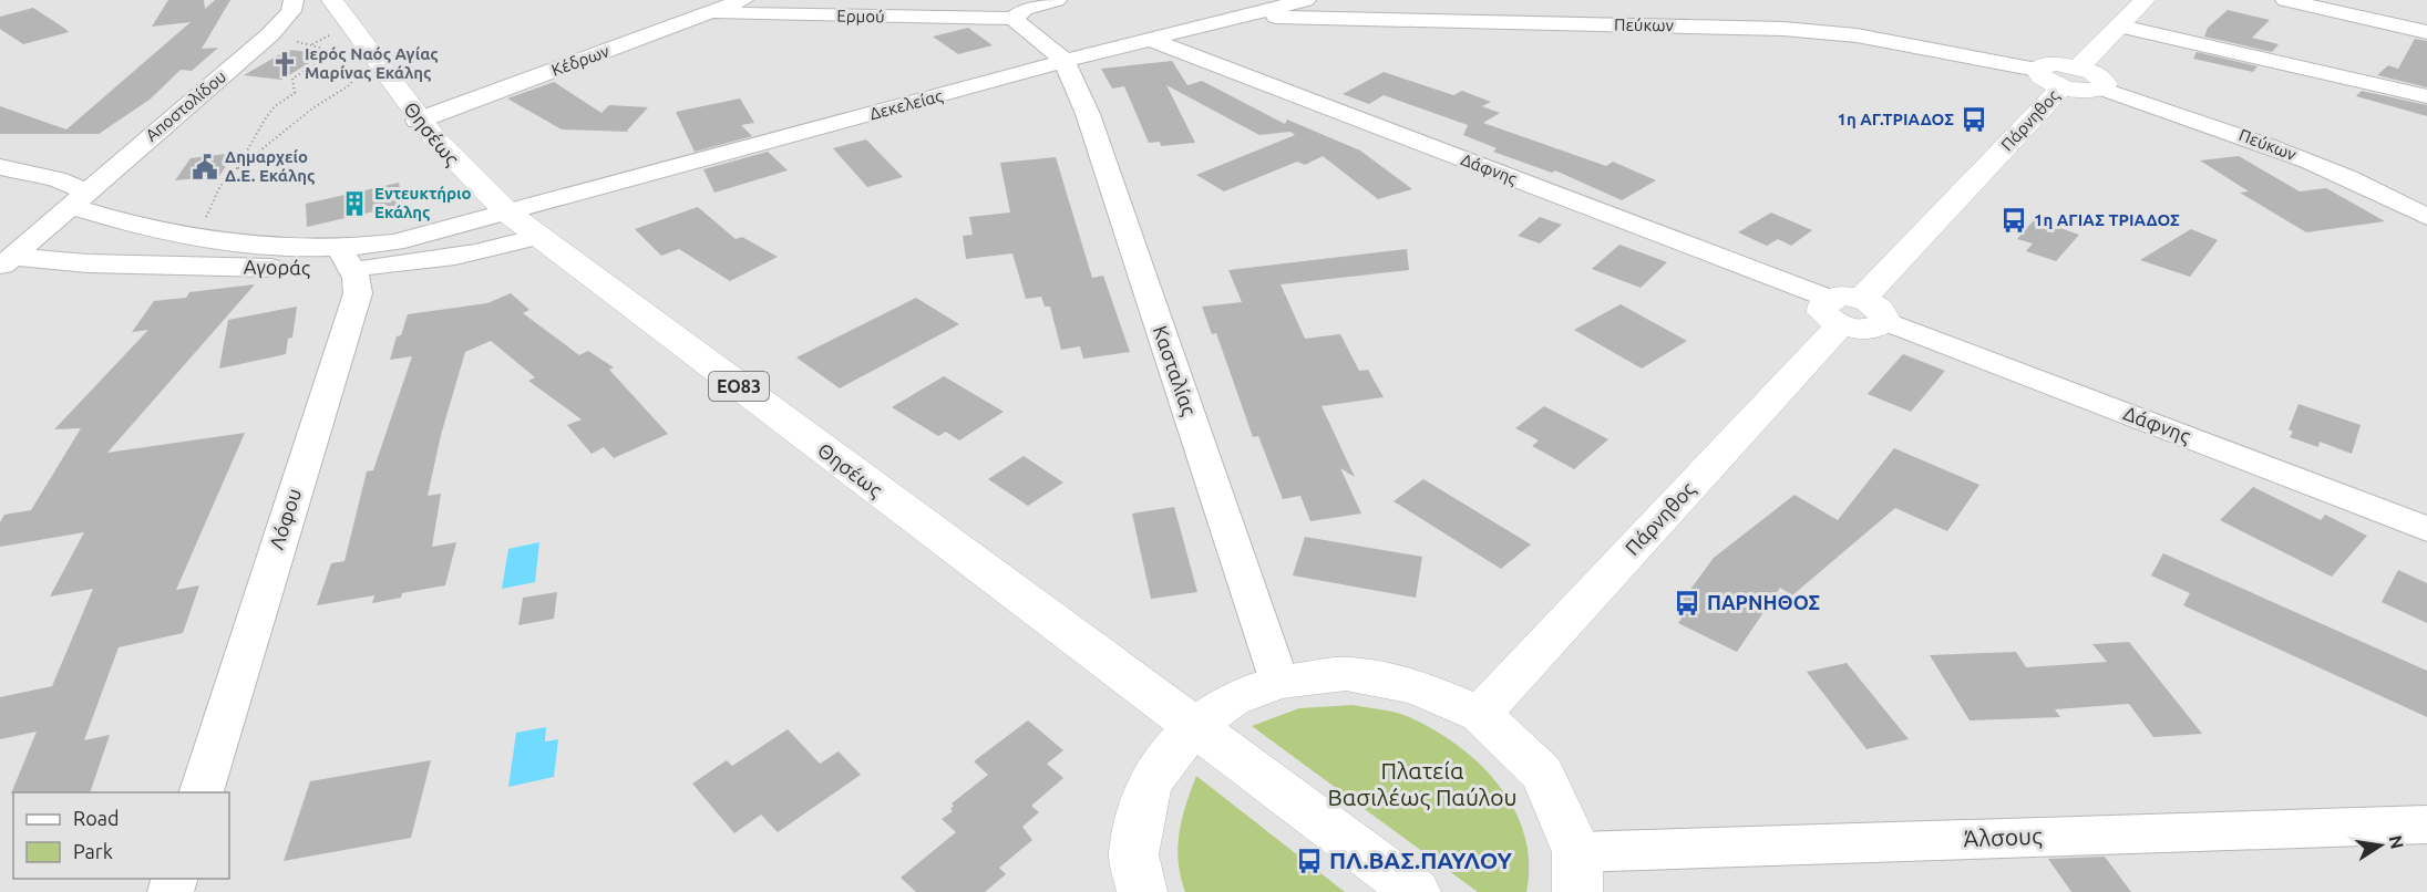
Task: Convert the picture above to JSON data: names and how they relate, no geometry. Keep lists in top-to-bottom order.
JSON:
{
  "streets": {
    "street": [
      "Ερμού",
      "Πεύκων",
      "Κέδρων",
      "Δεκελείας",
      "Αποστολίδου",
      "Πάρνηθος",
      "Θησέως",
      "Δάφνης",
      "Αγοράς",
      "Κασταλίας",
      "ΕΟ83",
      "Λόφου",
      "Άλσους"
    ]
  },
  "crossings": [
    ["Ερμού", "Κέδρων"],
    ["Πεύκων", "Δεκελείας"],
    ["Κέδρων", "Θησέως"],
    ["Δεκελείας", "Θησέως"],
    ["Δεκελείας", "Δάφνης"],
    ["Δεκελείας", "Αγοράς"],
    ["Δεκελείας", "Κασταλίας"],
    ["Αποστολίδου", "Αγοράς"],
    ["Πάρνηθος", "Δάφνης"],
    ["Θησέως", "Αγοράς"],
    ["Αγοράς", "Λόφου"]
  ],
  "parks": ["Πλατεία Βασιλέως Παύλου"],
  "places": {
    "church": ["Ιερός Ναός Αγίας Μαρίνας Εκάλης"],
    "bus stop": [
      "1η ΑΓ.ΤΡΙΑΔΟΣ",
      "1η ΑΓΙΑΣ ΤΡΙΑΔΟΣ",
      "ΠΑΡΝΗΘΟΣ",
      "ΠΛ.ΒΑΣ.ΠΑΥΛΟΥ"
    ],
    "public building": ["Δημαρχείο Δ.Ε. Εκάλης"],
    "building": ["Εντευκτήριο Εκάλης"]
  },
  "legend": ["Road", "Park"],
  "north": "right"
}
